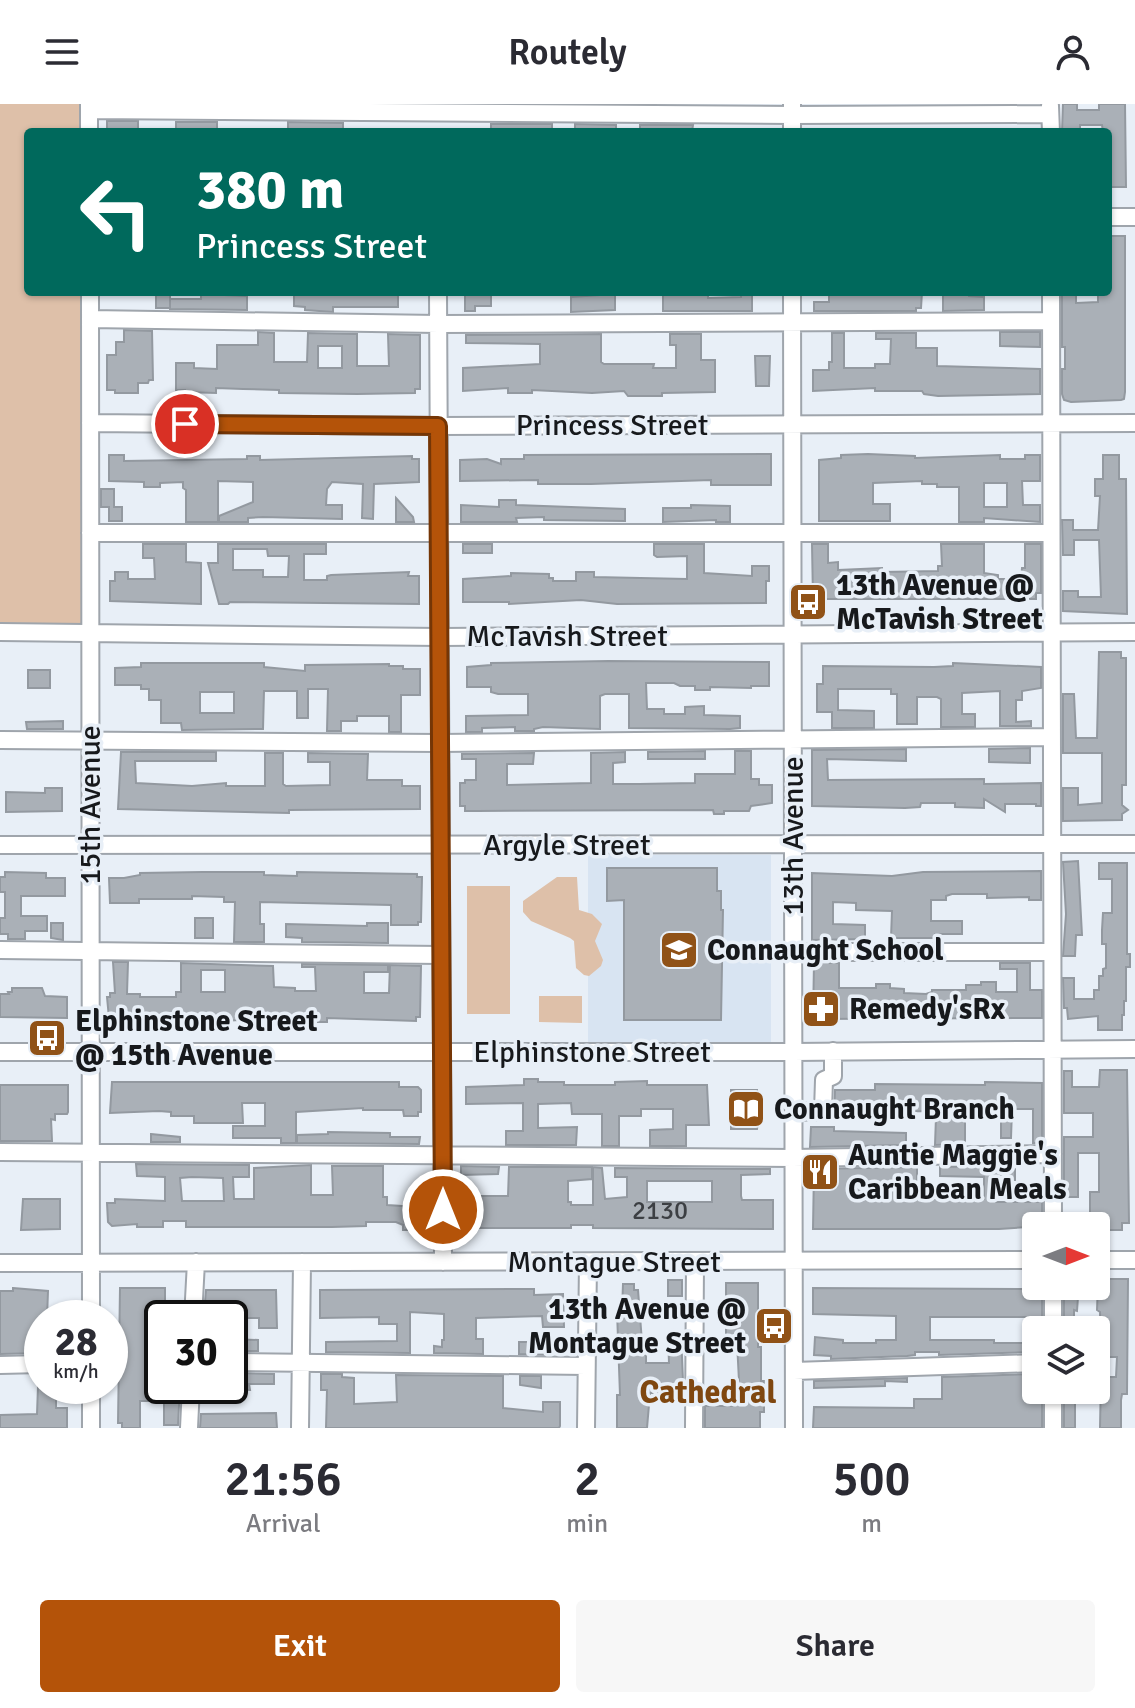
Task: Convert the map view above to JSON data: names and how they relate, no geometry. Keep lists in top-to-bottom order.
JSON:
{
  "streets": {
    "street": [
      "Princess Street",
      "McTavish Street",
      "15th Avenue",
      "13th Avenue",
      "Argyle Street",
      "Elphinstone Street",
      "Montague Street"
    ]
  },
  "crossings": [
    ["Princess Street", "15th Avenue"],
    ["Princess Street", "13th Avenue"],
    ["McTavish Street", "15th Avenue"],
    ["McTavish Street", "13th Avenue"],
    ["15th Avenue", "Argyle Street"],
    ["15th Avenue", "Elphinstone Street"],
    ["15th Avenue", "Montague Street"],
    ["13th Avenue", "Argyle Street"],
    ["13th Avenue", "Elphinstone Street"],
    ["13th Avenue", "Montague Street"]
  ],
  "districts": ["Cathedral"],
  "places": {
    "bus stop": ["13th Avenue @ McTavish Street", "Elphinstone Street @ 15th Avenue", "13th Avenue @ Montague Street"],
    "school or university": ["Connaught School"],
    "pharmacy": ["Remedy'sRx"],
    "library": ["Connaught Branch"],
    "restaurant": ["Auntie Maggie's Caribbean Meals"]
  },
  "house_numbers": ["2130"],
  "north": "right",
  "page": {
    "header": "Routely",
    "turn": ["380 m", "Princess Street"],
    "speed": "28 km/h",
    "limit": "30",
    "eta": [
      "21:56",
      "Arrival",
      "2",
      "min",
      "500",
      "m"
    ],
    "buttons": ["Exit", "Share"]
  }
}
